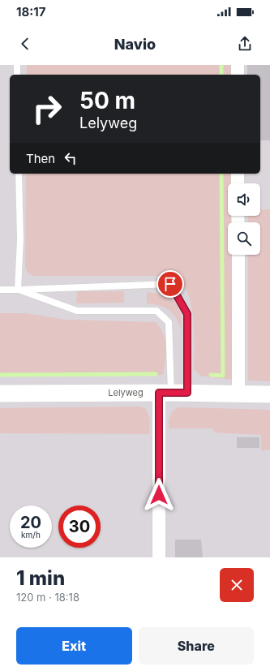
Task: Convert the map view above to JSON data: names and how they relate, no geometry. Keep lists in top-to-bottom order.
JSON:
{
  "streets": {
    "street": ["Lelyweg"]
  },
  "page": {
    "status": "18:17",
    "header": "Navio",
    "turn": ["50 m", "Lelyweg"],
    "then": "Then",
    "speed": "20 km/h",
    "limit": "30",
    "heading": ["1 min", "120 m · 18:18"],
    "buttons": ["Exit", "Share"]
  }
}
